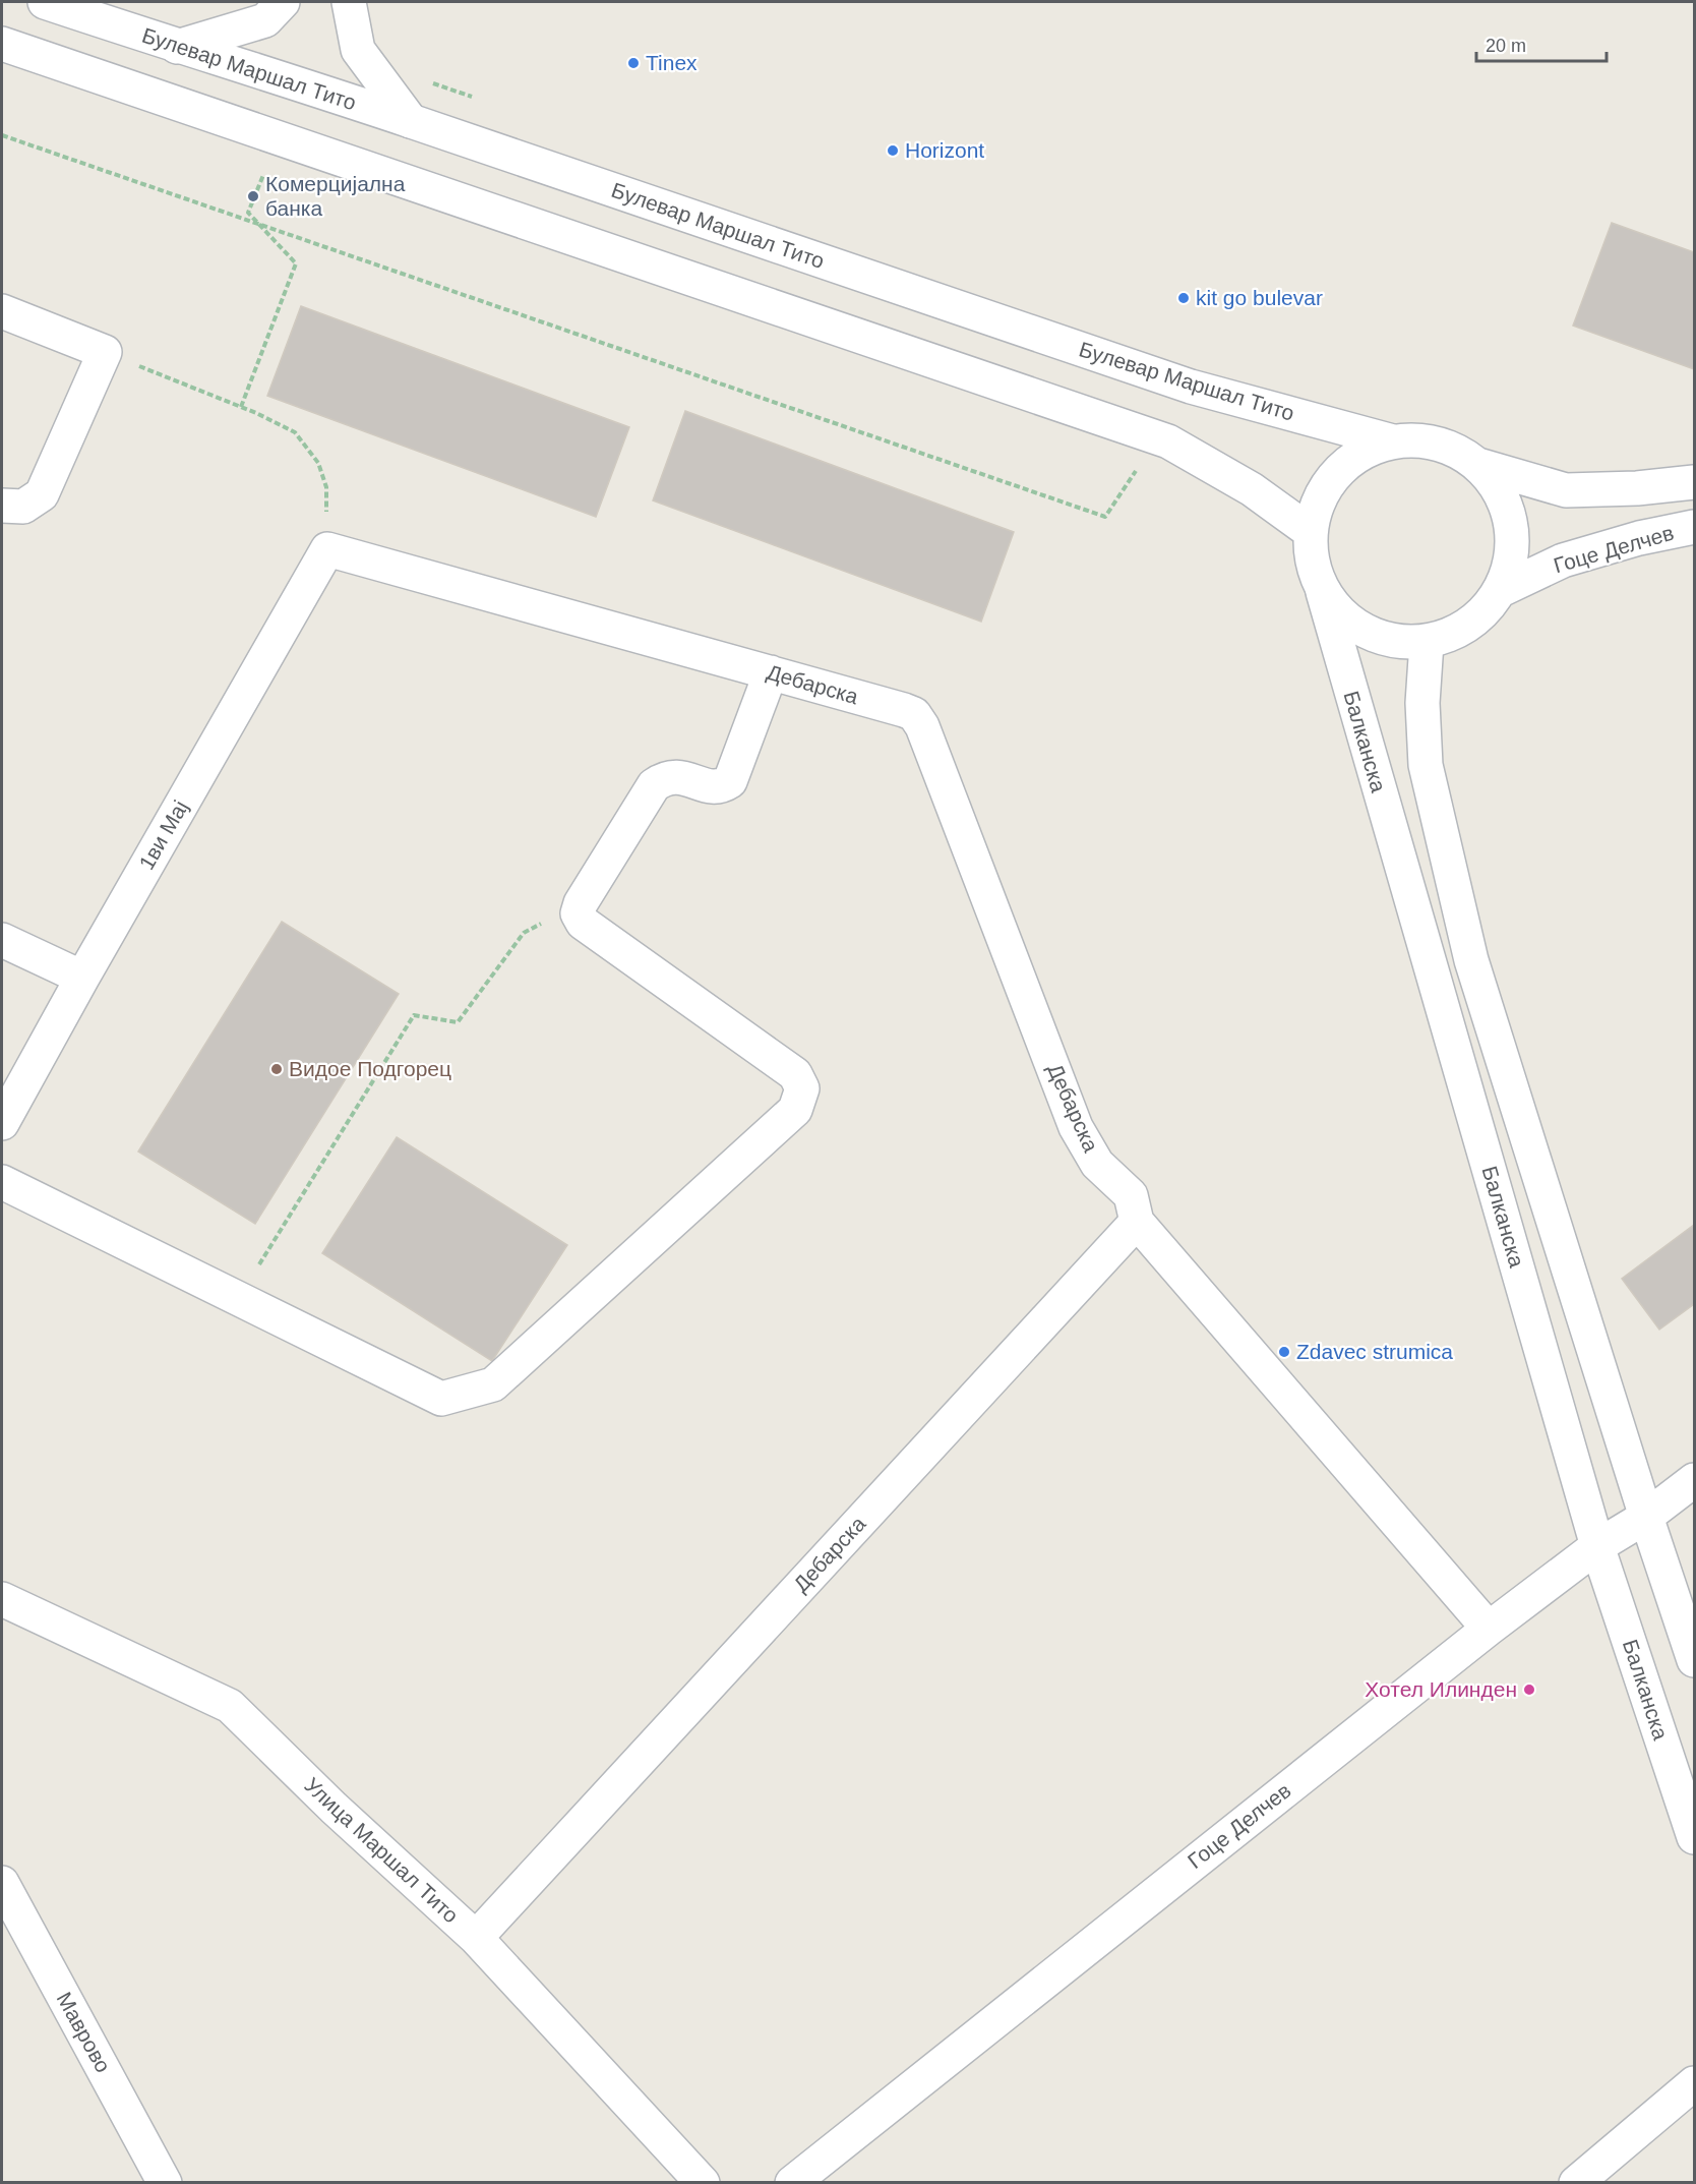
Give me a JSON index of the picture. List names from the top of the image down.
{
  "streets": {
    "street": [
      "Булевар Маршал Тито",
      "Гоце Делчев",
      "Дебарска",
      "Балканска",
      "1ви Мај",
      "Улица Маршал Тито",
      "Маврово"
    ]
  },
  "crossings": [
    ["Булевар Маршал Тито", "Гоце Делчев"],
    ["Булевар Маршал Тито", "Балканска"],
    ["Гоце Делчев", "Балканска"],
    ["Дебарска", "1ви Мај"],
    ["Дебарска", "Улица Маршал Тито"]
  ],
  "places": [
    "Tinex",
    "Horizont",
    "Комерцијална банка",
    "kit go bulevar",
    "Видое Подгорец",
    "Zdavec strumica",
    "Хотел Илинден"
  ],
  "scale_bar": "20 m"
}
